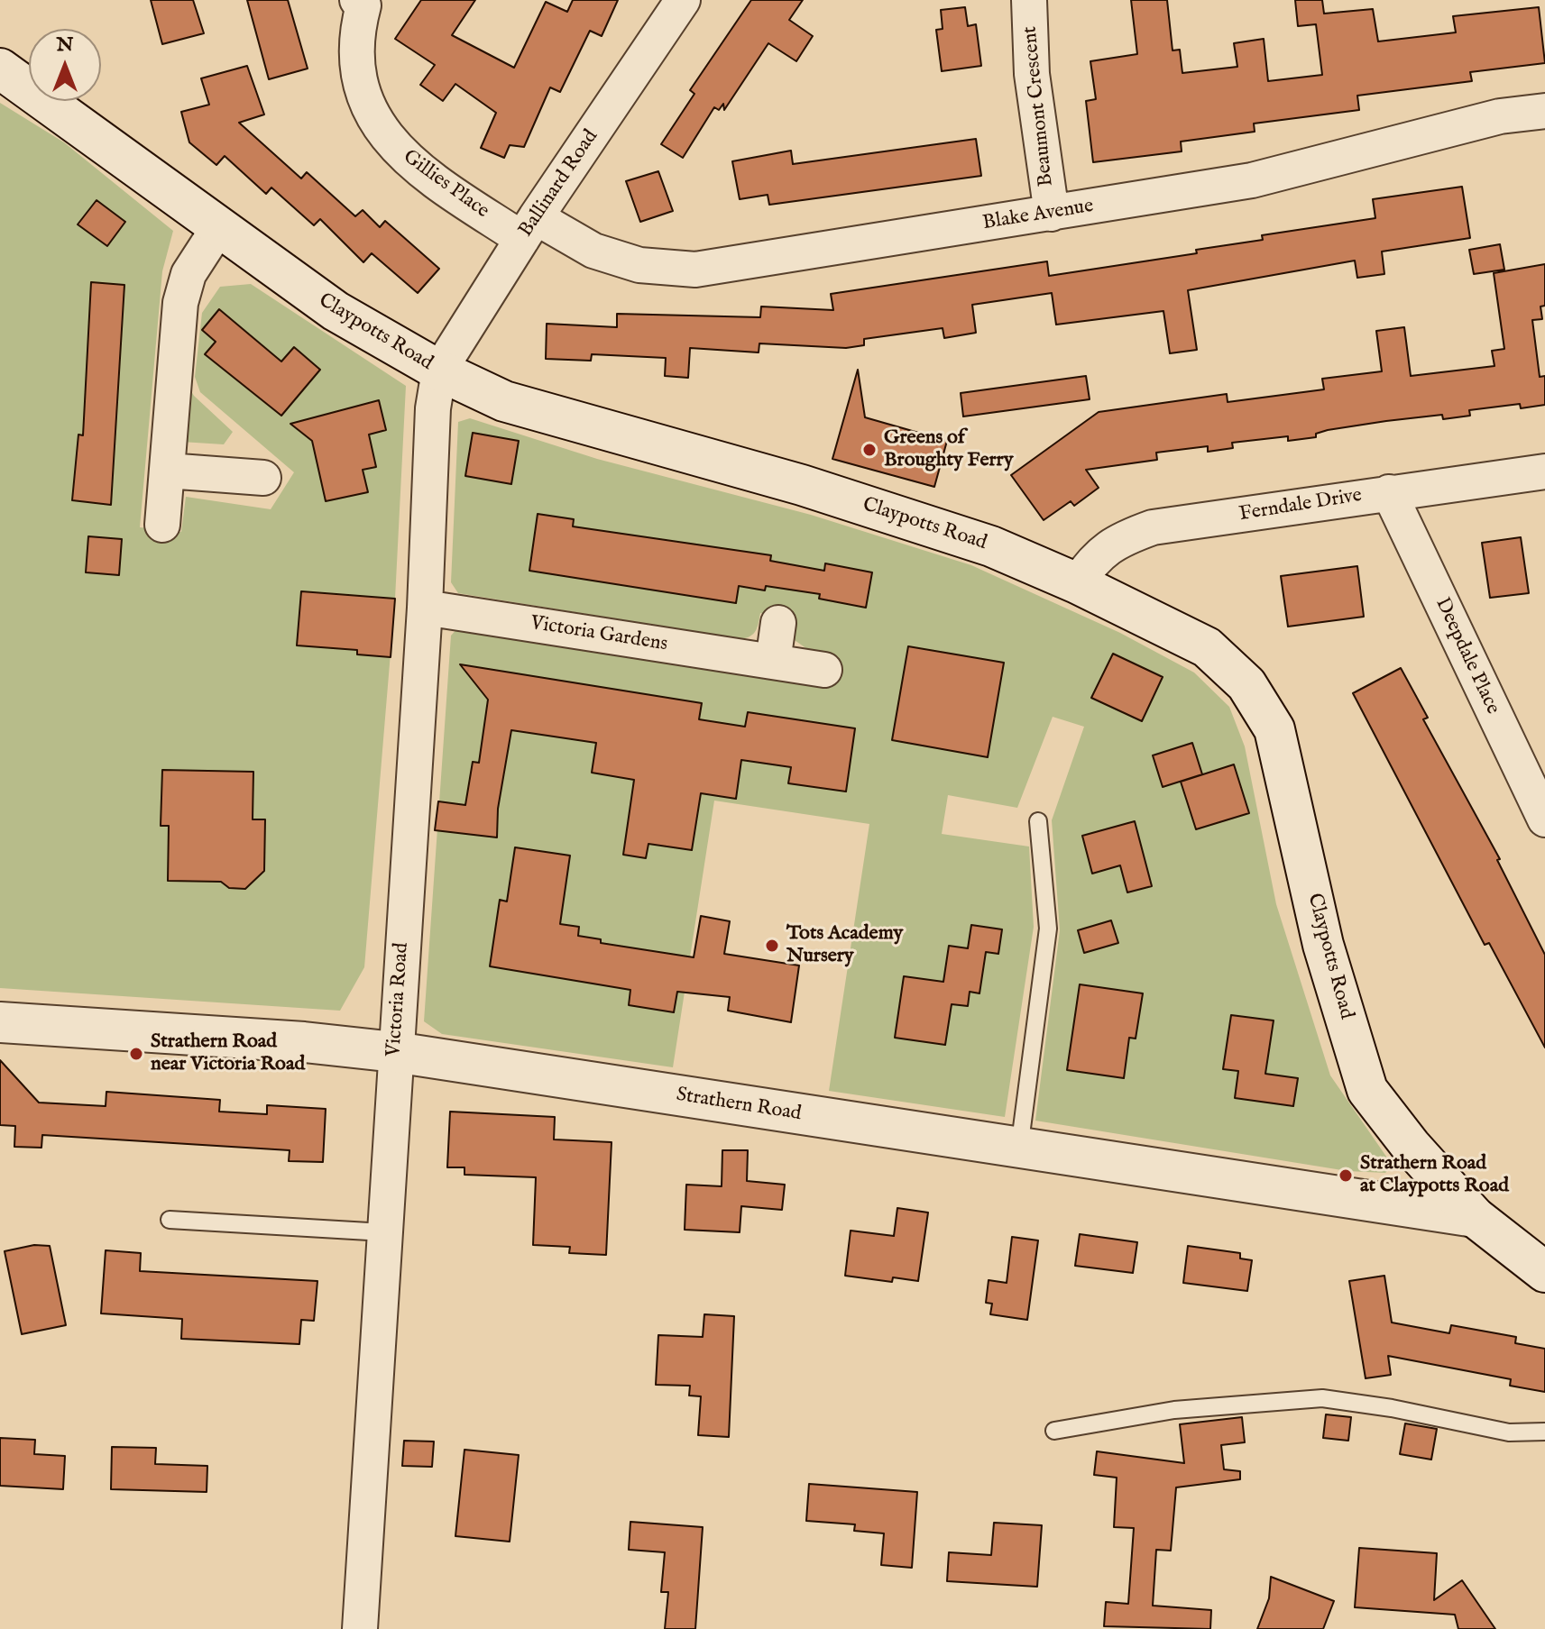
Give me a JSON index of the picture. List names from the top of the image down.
{
  "streets": {
    "main road": ["Claypotts Road", "Strathern Road"],
    "street": [
      "Beaumont Crescent",
      "Ballinard Road",
      "Gillies Place",
      "Blake Avenue",
      "Ferndale Drive",
      "Victoria Gardens",
      "Deepdale Place",
      "Victoria Road"
    ]
  },
  "crossings": [
    ["Beaumont Crescent", "Blake Avenue"],
    ["Ballinard Road", "Gillies Place"],
    ["Ballinard Road", "Blake Avenue"],
    ["Ballinard Road", "Claypotts Road"],
    ["Ballinard Road", "Victoria Road"],
    ["Gillies Place", "Blake Avenue"],
    ["Claypotts Road", "Ferndale Drive"],
    ["Claypotts Road", "Victoria Road"],
    ["Claypotts Road", "Strathern Road"],
    ["Ferndale Drive", "Deepdale Place"],
    ["Victoria Gardens", "Victoria Road"],
    ["Victoria Road", "Strathern Road"]
  ],
  "places": [
    "Greens of Broughty Ferry",
    "Tots Academy Nursery",
    "Strathern Road near Victoria Road",
    "Strathern Road at Claypotts Road"
  ],
  "north": "top"
}
